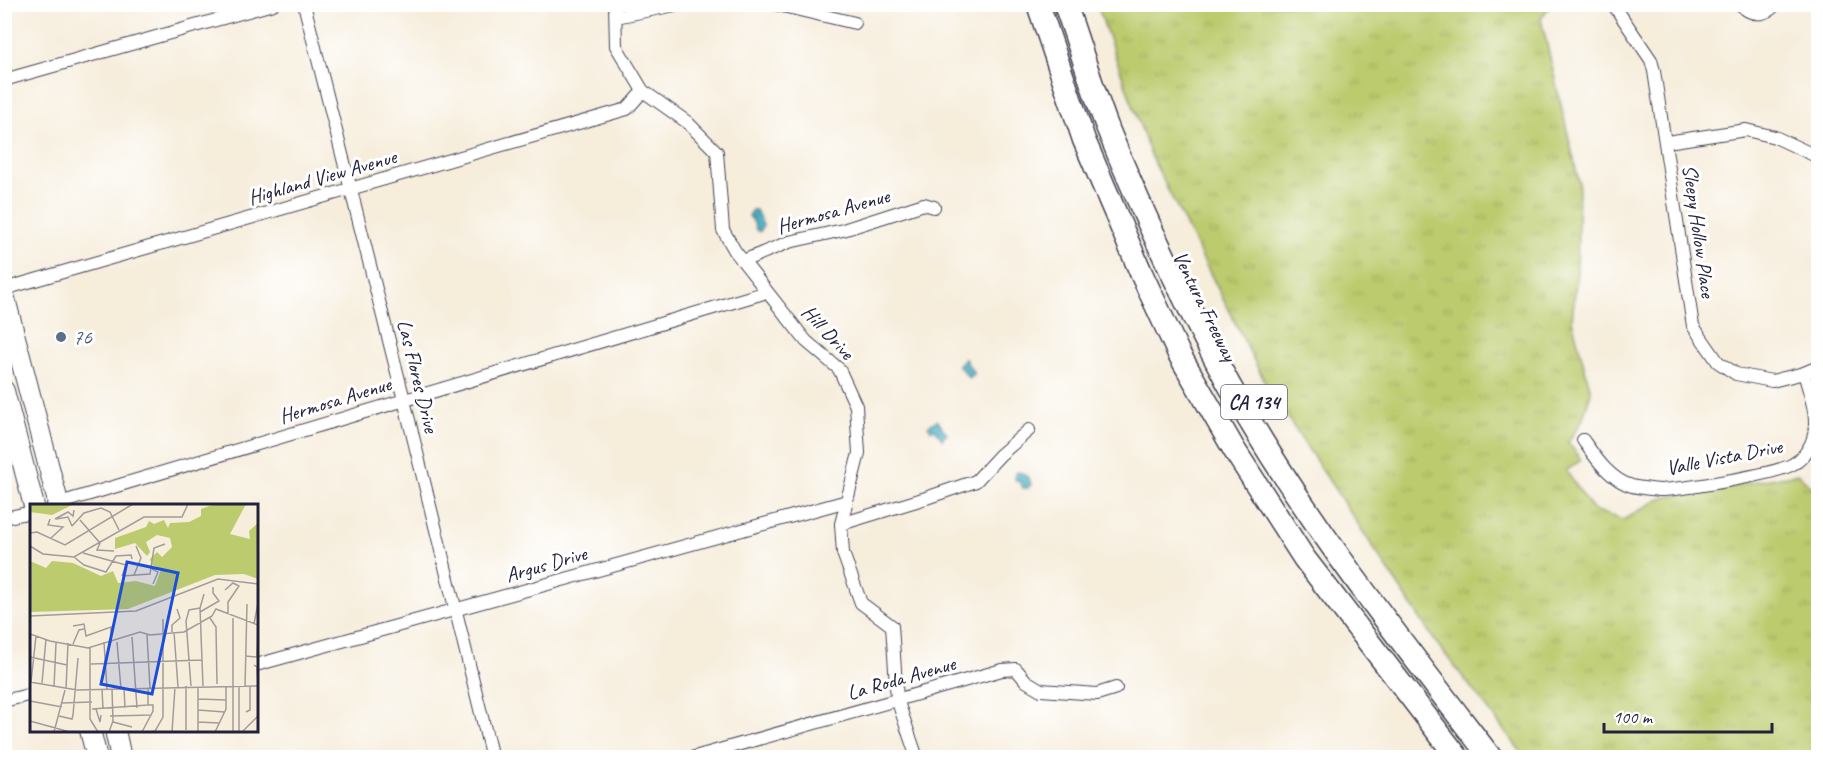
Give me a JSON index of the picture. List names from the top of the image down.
{
  "streets": {
    "highway": ["Ventura Freeway", "CA 134"],
    "street": [
      "Highland View Avenue",
      "Hermosa Avenue",
      "Sleepy Hollow Place",
      "Hill Drive",
      "Las Flores Drive",
      "Valle Vista Drive",
      "Argus Drive",
      "La Roda Avenue"
    ]
  },
  "crossings": [
    ["Highland View Avenue", "Hill Drive"],
    ["Highland View Avenue", "Las Flores Drive"],
    ["Hermosa Avenue", "Hill Drive"],
    ["Hermosa Avenue", "Las Flores Drive"],
    ["Sleepy Hollow Place", "Valle Vista Drive"],
    ["Hill Drive", "Argus Drive"],
    ["Hill Drive", "La Roda Avenue"],
    ["Las Flores Drive", "Argus Drive"]
  ],
  "places": ["76"],
  "scale_bar": "100 m"
}
